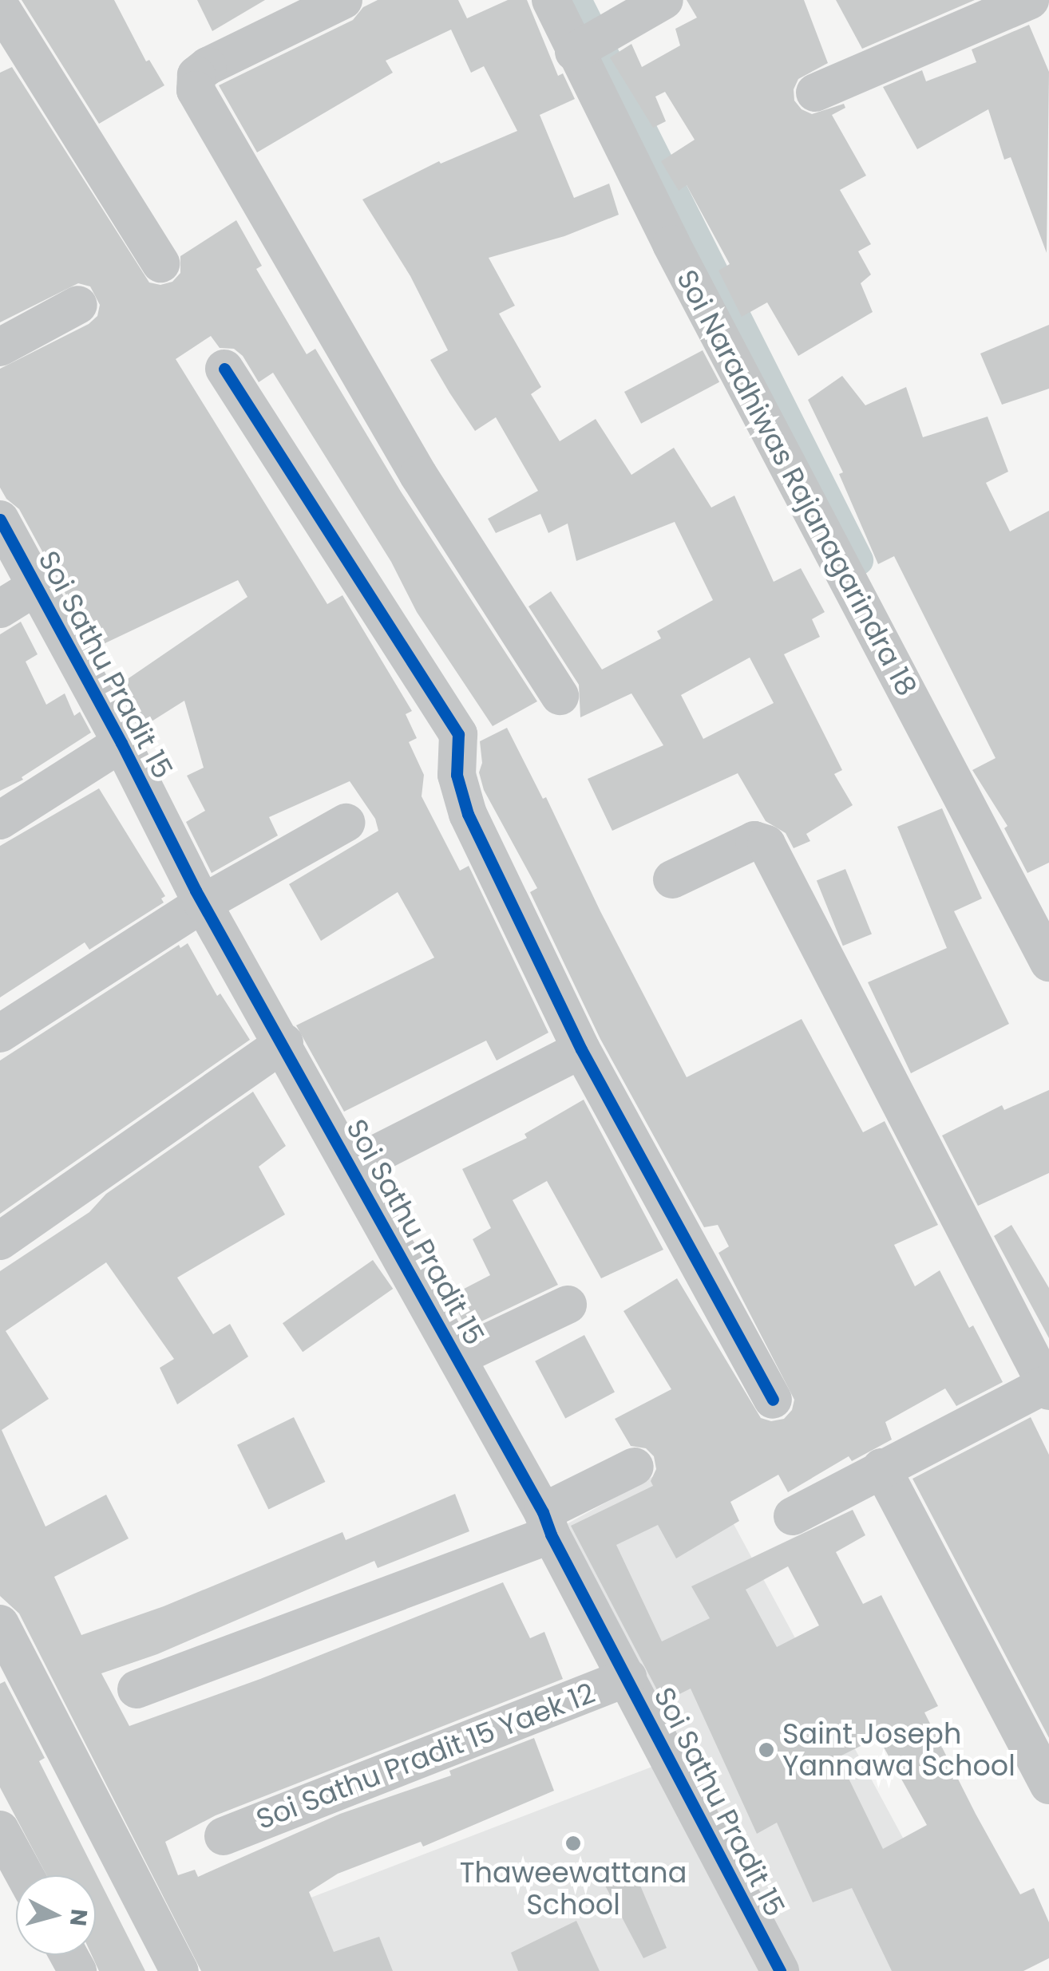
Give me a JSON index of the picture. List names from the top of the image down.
{
  "streets": {
    "street": ["Soi Naradhiwas Rajanagarindra 18", "Soi Sathu Pradit 15", "Soi Sathu Pradit 15 Yaek 12"]
  },
  "crossings": [
    ["Soi Sathu Pradit 15", "Soi Sathu Pradit 15 Yaek 12"]
  ],
  "places": ["Saint Joseph Yannawa School", "Thaweewattana School"],
  "north": "right"
}
